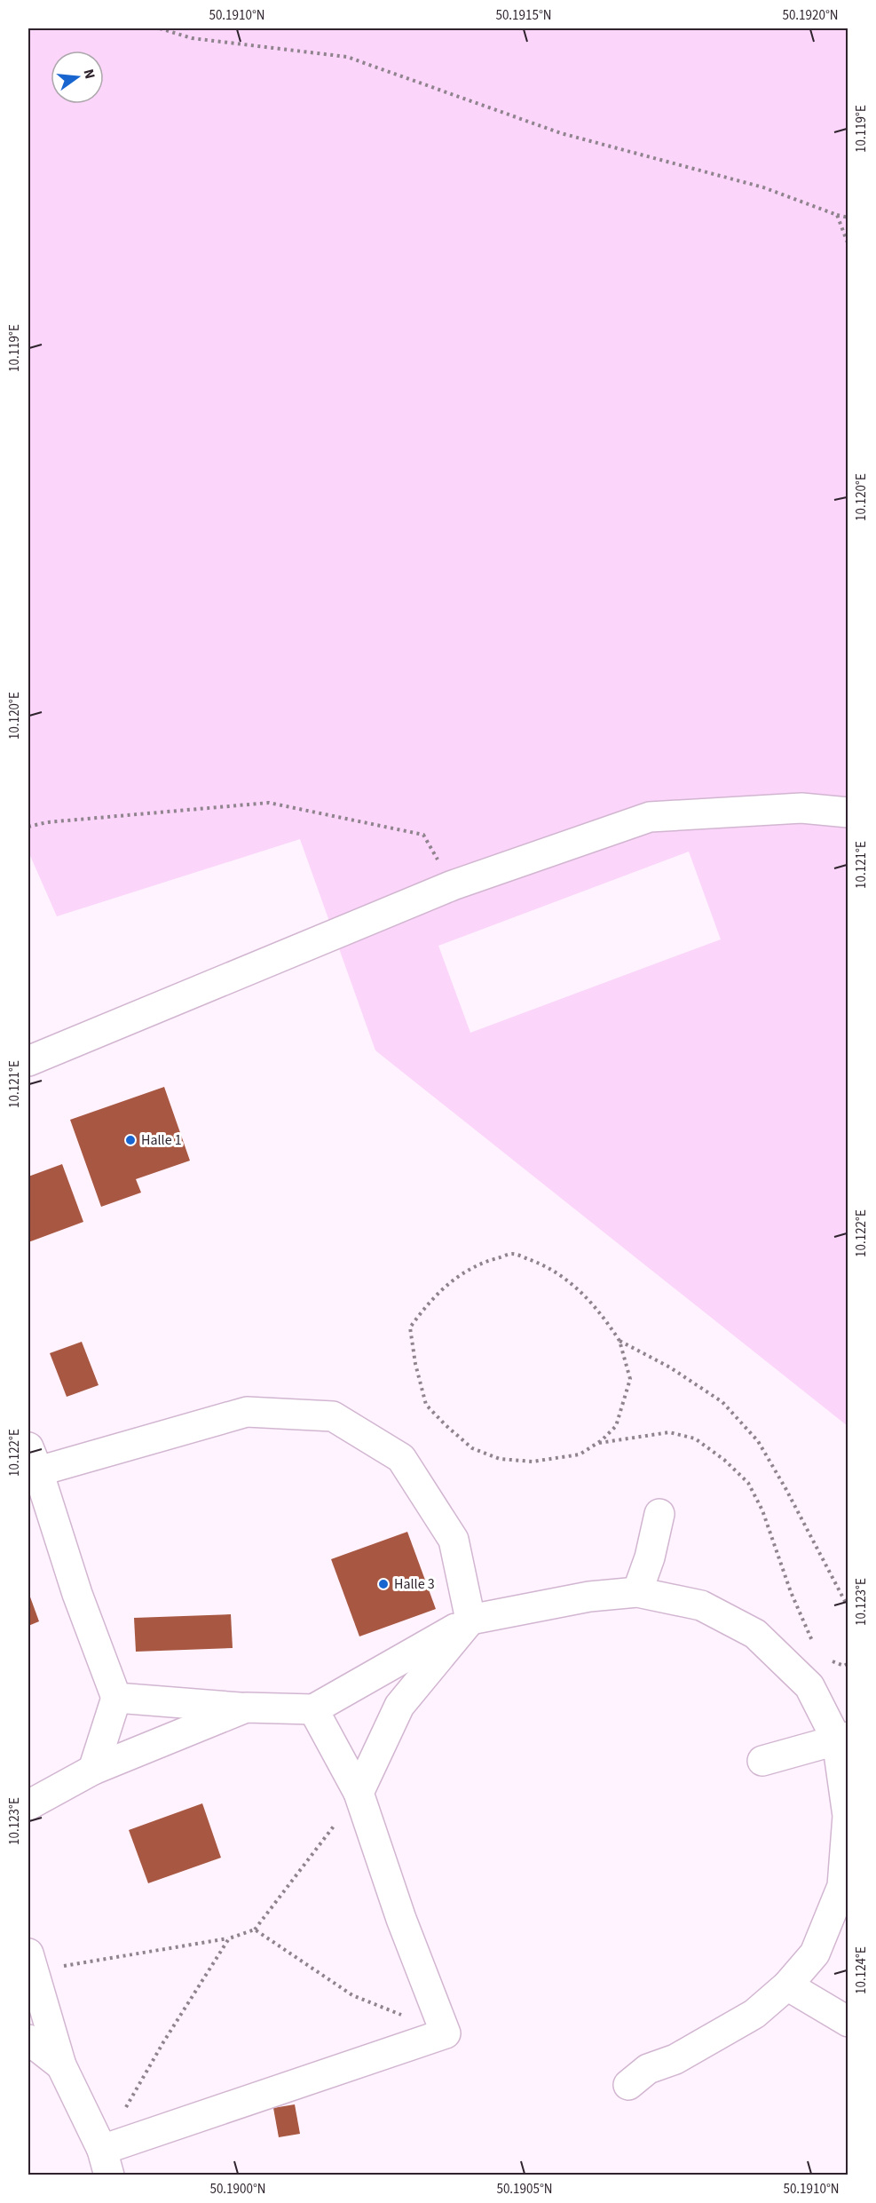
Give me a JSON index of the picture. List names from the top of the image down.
{
  "places": ["Halle 1", "Halle 3"],
  "north": "right",
  "coordinates": [
    "50.1910°N",
    "50.1915°N",
    "50.1920°N",
    "10.119°E",
    "10.120°E",
    "10.121°E",
    "10.122°E",
    "10.123°E",
    "10.124°E",
    "50.1900°N",
    "50.1905°N"
  ]
}
